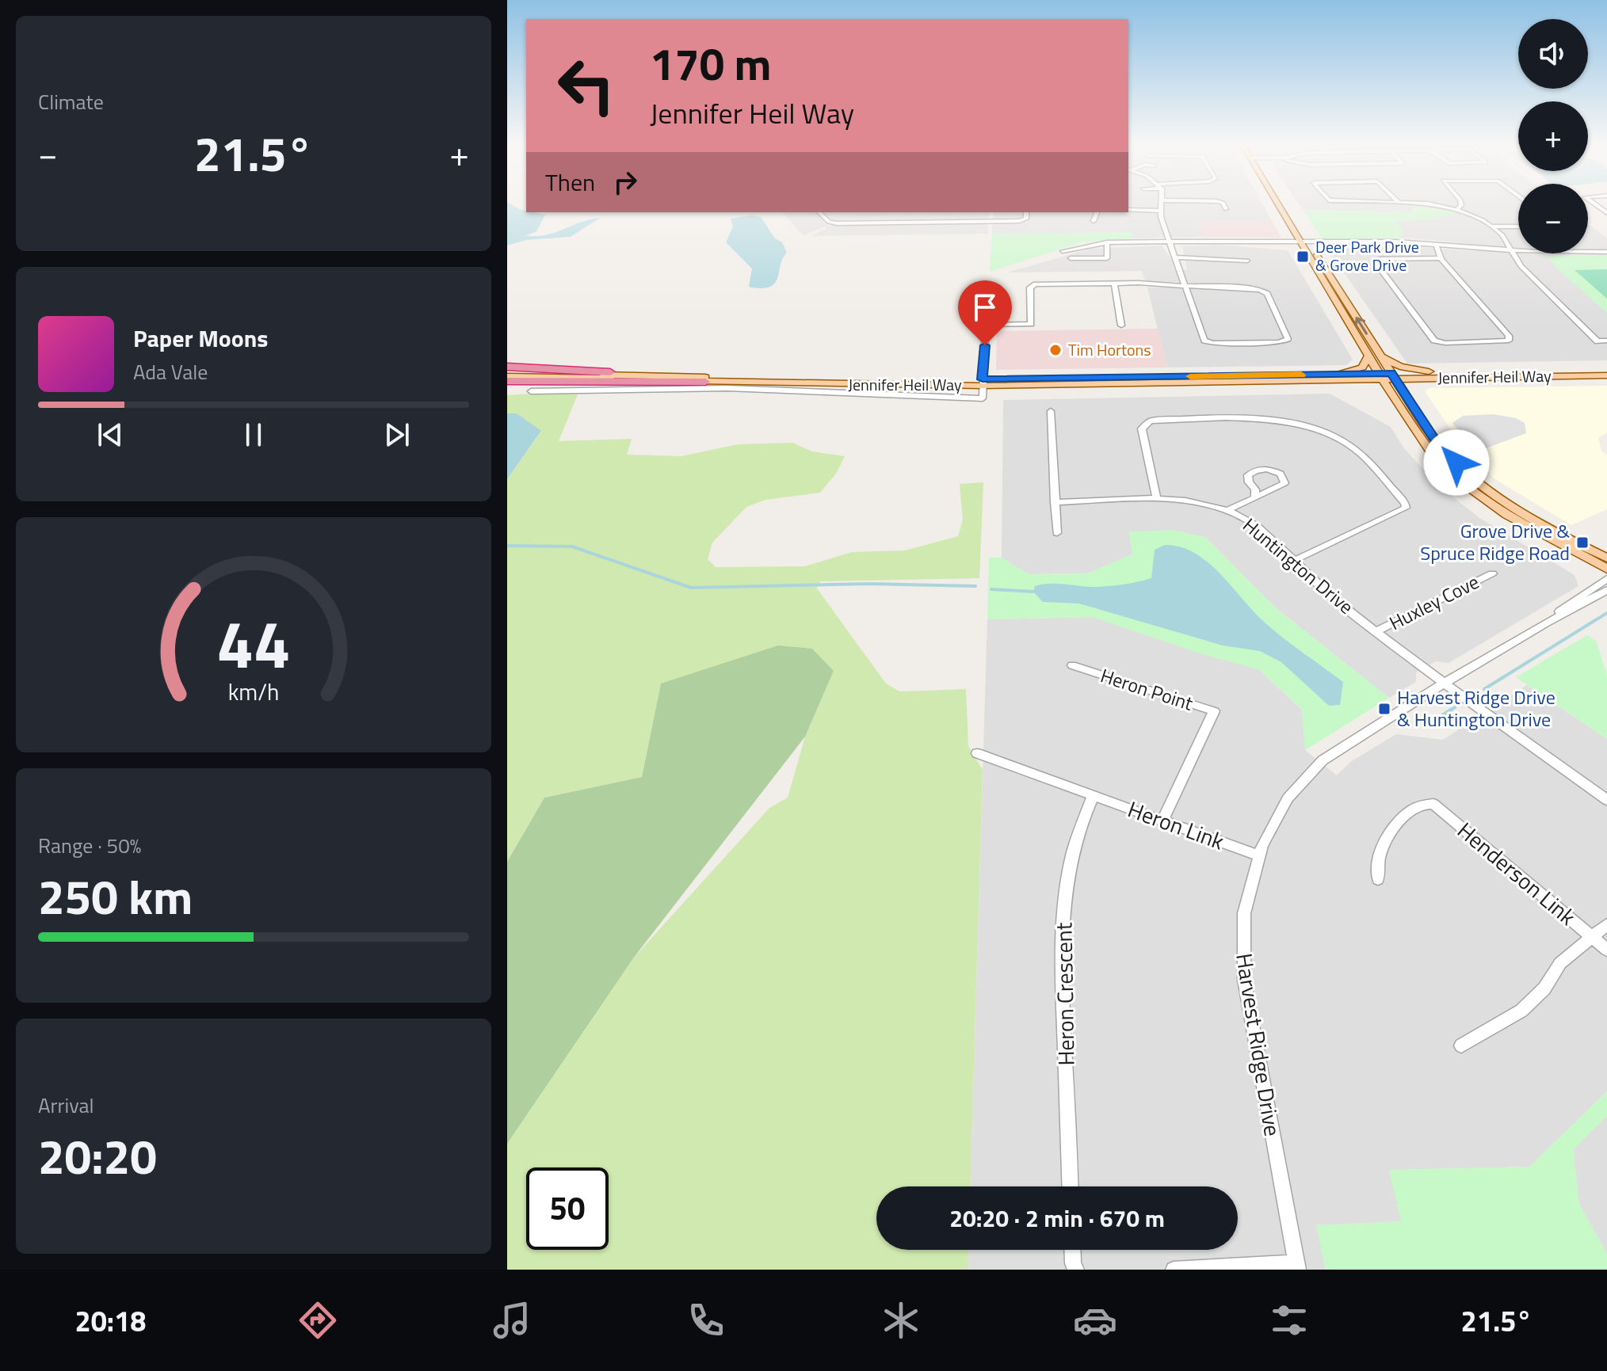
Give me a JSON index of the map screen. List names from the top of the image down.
{
  "streets": {
    "main road": ["Jennifer Heil Way"],
    "street": [
      "Huntington Drive",
      "Huxley Cove",
      "Heron Point",
      "Heron Link",
      "Henderson Link",
      "Heron Crescent",
      "Harvest Ridge Drive"
    ]
  },
  "crossings": [
    ["Huntington Drive", "Huxley Cove"],
    ["Huntington Drive", "Harvest Ridge Drive"],
    ["Heron Point", "Heron Link"],
    ["Heron Link", "Heron Crescent"],
    ["Heron Link", "Harvest Ridge Drive"]
  ],
  "places": {
    "transit": ["Deer Park Drive & Grove Drive", "Grove Drive & Spruce Ridge Road", "Harvest Ridge Drive & Huntington Drive"],
    "other": ["Tim Hortons"]
  },
  "page": {
    "tile": [
      "Climate",
      ["Range · 50%", "250 km"],
      ["Arrival", "20:20"]
    ],
    "map_buttons": ["+", "−"],
    "turn": ["170 m", "Jennifer Heil Way"],
    "heat": ["−", "21.5°", "+"],
    "then": "Then",
    "song": ["Paper Moons", "Ada Vale"],
    "limit": "50",
    "trip": "20:20 · 2 min · 670 m",
    "tabs": ["20:18", "21.5°"],
    "gauge": ["44", "km/h"]
  }
}
